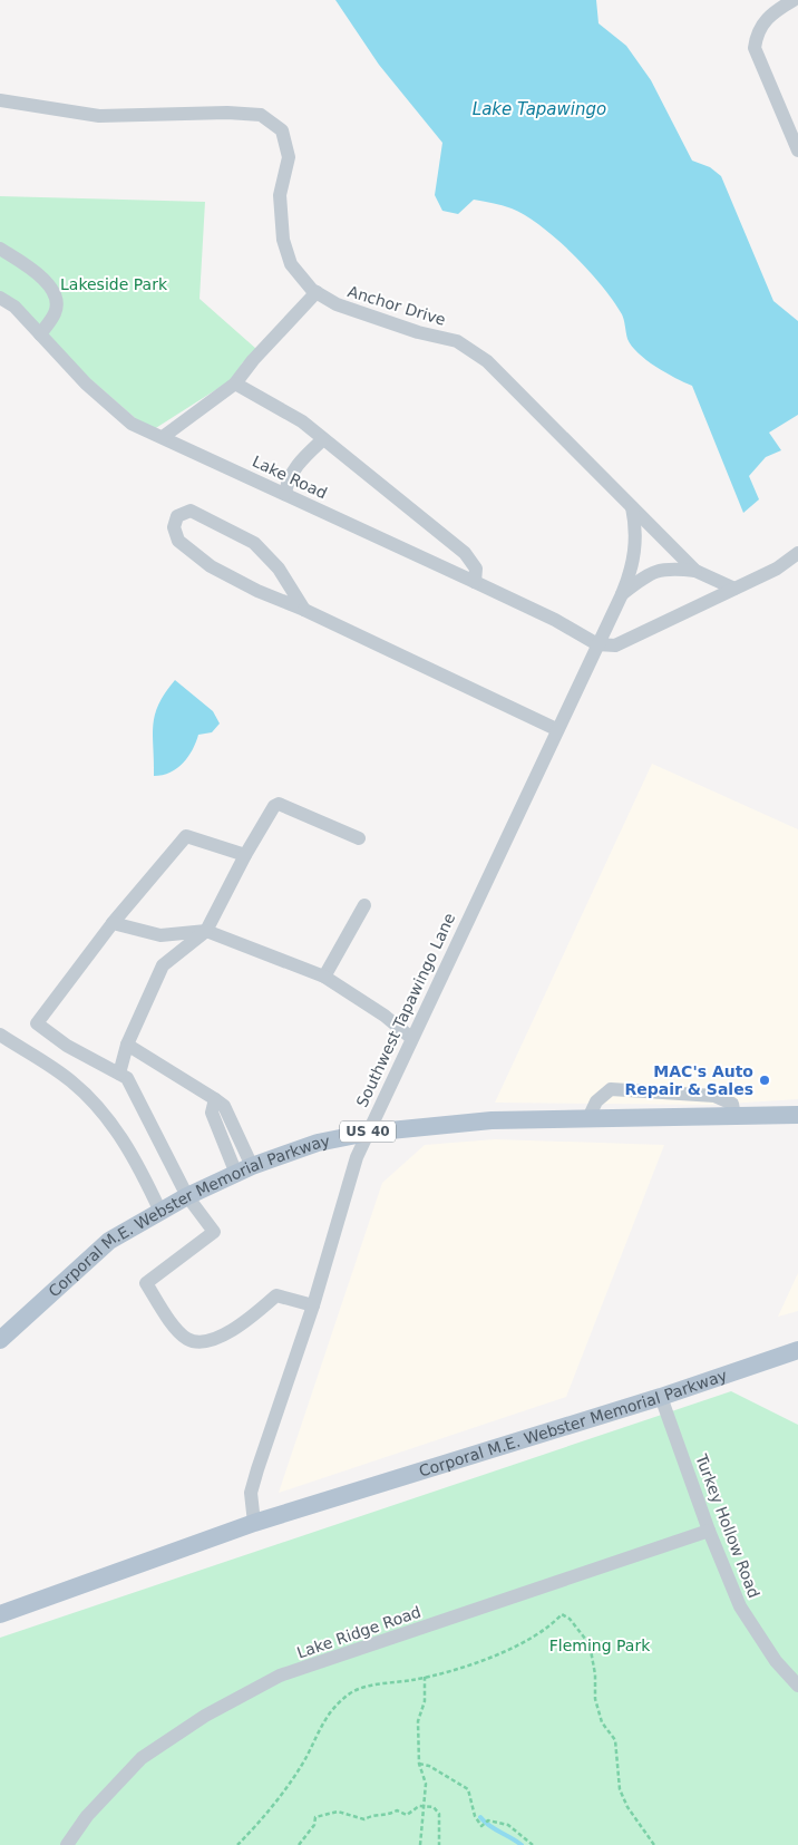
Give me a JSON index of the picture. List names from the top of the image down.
{
  "streets": {
    "main road": ["US 40", "Corporal M.E. Webster Memorial Parkway"],
    "street": [
      "Anchor Drive",
      "Lake Road",
      "Southwest Tapawingo Lane",
      "Turkey Hollow Road",
      "Lake Ridge Road"
    ]
  },
  "crossings": [
    ["Anchor Drive", "Southwest Tapawingo Lane"],
    ["Lake Road", "Southwest Tapawingo Lane"],
    ["Southwest Tapawingo Lane", "Corporal M.E. Webster Memorial Parkway"],
    ["Corporal M.E. Webster Memorial Parkway", "Turkey Hollow Road"],
    ["Turkey Hollow Road", "Lake Ridge Road"]
  ],
  "water": ["Lake Tapawingo"],
  "parks": ["Lakeside Park", "Fleming Park"],
  "places": ["MAC's Auto Repair & Sales"]
}
